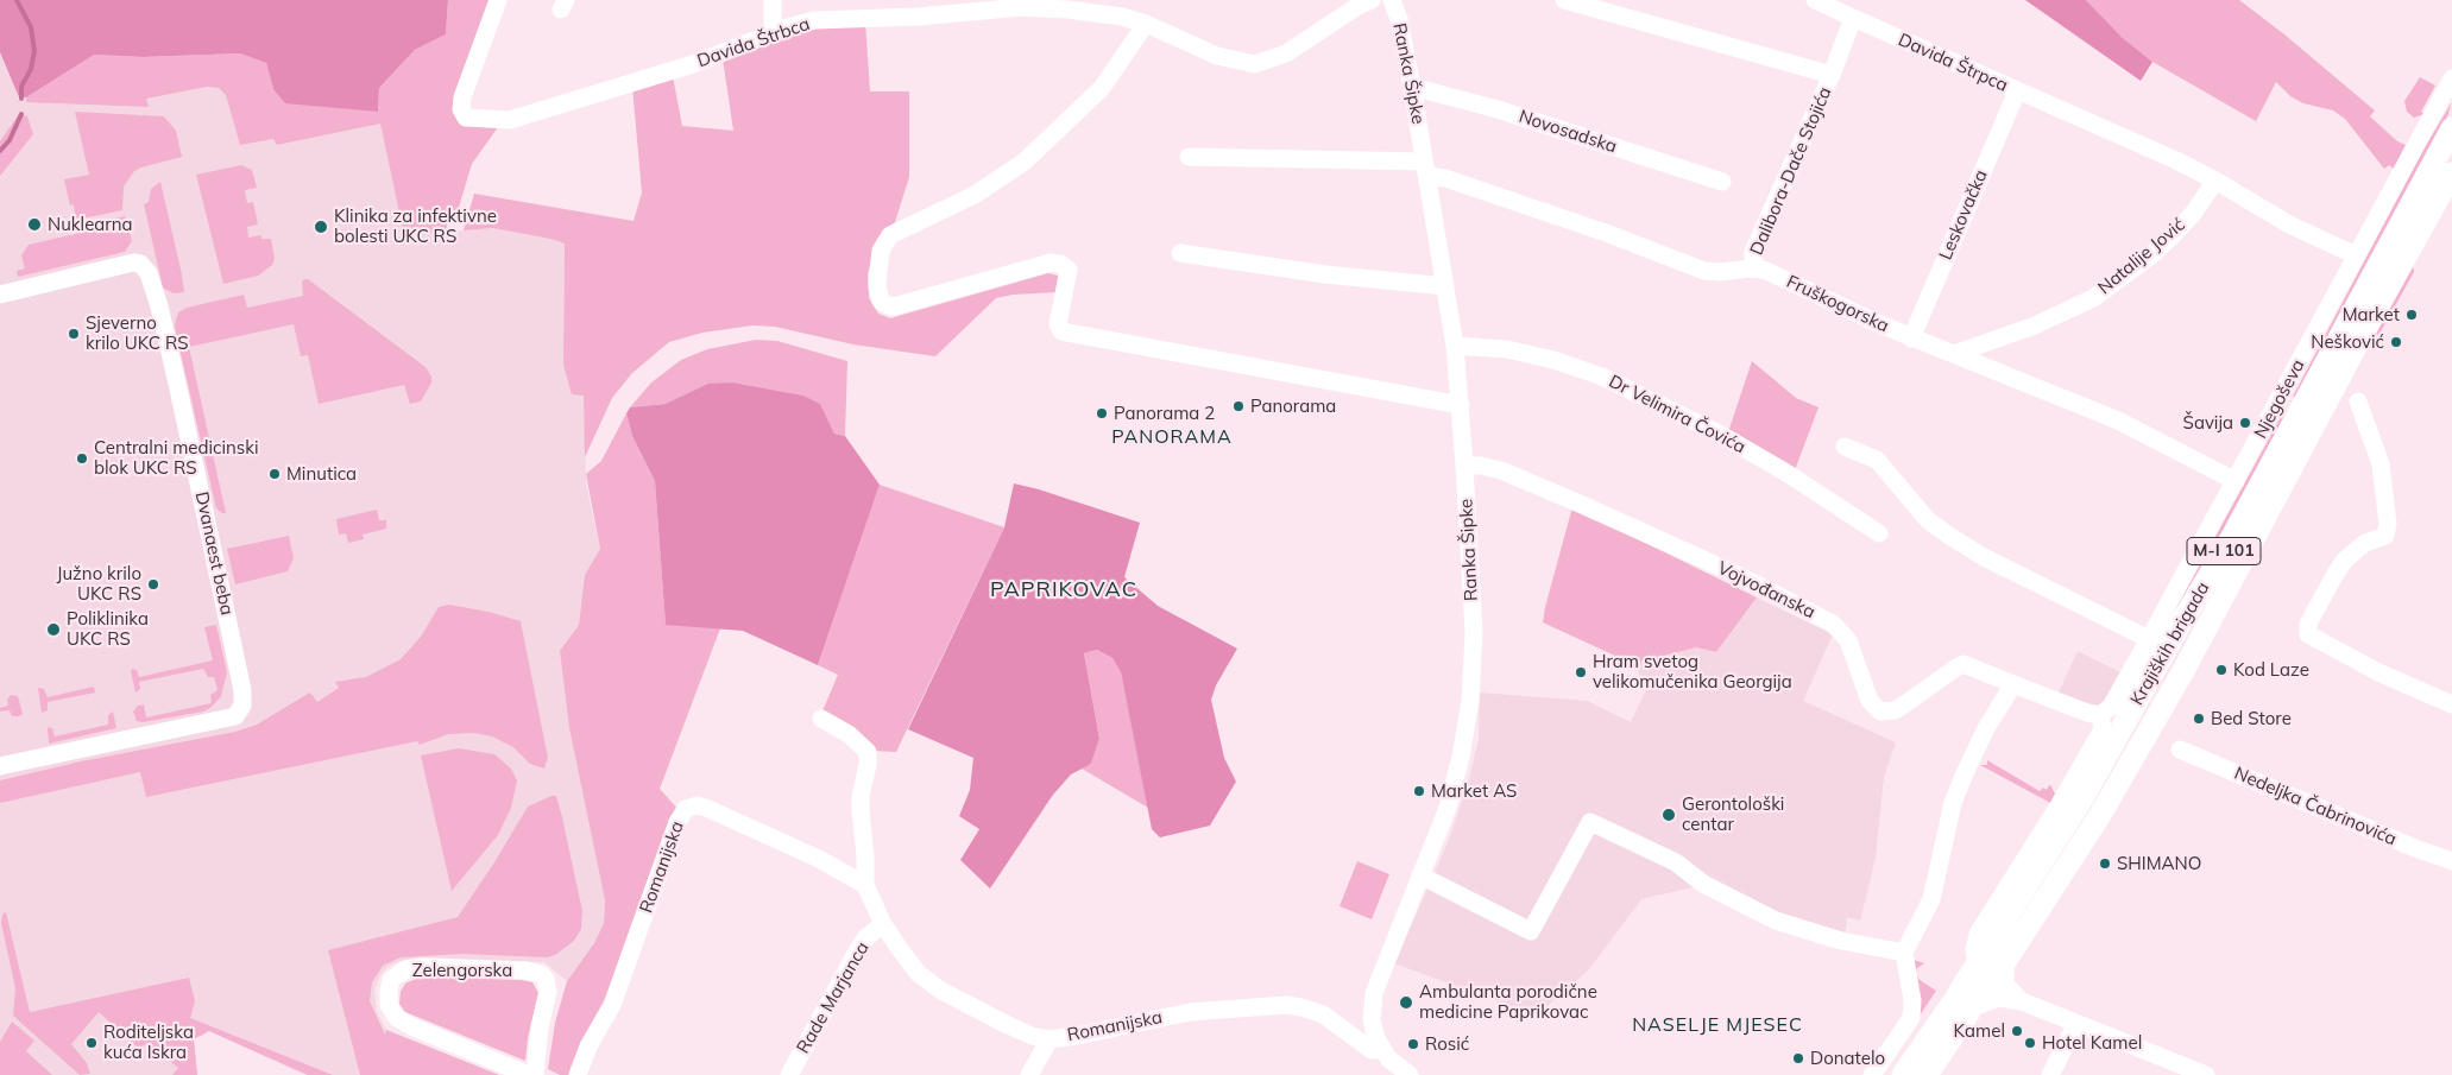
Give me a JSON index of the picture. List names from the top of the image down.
{
  "streets": {
    "main road": ["M-I 101", "Krajiških brigada"],
    "street": [
      "Davida Štrbca",
      "Davida Štrpca",
      "Ranka Šipke",
      "Novosadska",
      "Dalibora-Dače Stojića",
      "Leskovačka",
      "Natalije Jović",
      "Fruškogorska",
      "Njegoševa",
      "Dr Velimira Čovića",
      "Dvanaest beba",
      "Vojvođanska",
      "Nedeljka Čabrinovića",
      "Romanijska",
      "Zelengorska",
      "Rade Marjanca"
    ]
  },
  "crossings": [
    ["Davida Štrpca", "Leskovačka"],
    ["Davida Štrpca", "Natalije Jović"],
    ["Davida Štrpca", "Njegoševa"],
    ["Ranka Šipke", "Novosadska"],
    ["Ranka Šipke", "Fruškogorska"],
    ["Ranka Šipke", "Dr Velimira Čovića"],
    ["Ranka Šipke", "Vojvođanska"],
    ["Ranka Šipke", "Romanijska"],
    ["Dalibora-Dače Stojića", "Fruškogorska"],
    ["Leskovačka", "Fruškogorska"],
    ["Natalije Jović", "Fruškogorska"],
    ["Fruškogorska", "Njegoševa"],
    ["Njegoševa", "Vojvođanska"],
    ["Njegoševa", "Krajiških brigada"],
    ["Romanijska", "Rade Marjanca"]
  ],
  "districts": ["PANORAMA", "PAPRIKOVAC", "NASELJE MJESEC"],
  "places": [
    "Nuklearna",
    "Klinika za infektivne bolesti UKC RS",
    "Market",
    "Sjeverno krilo UKC RS",
    "Nešković",
    "Panorama",
    "Panorama 2",
    "Šavija",
    "Centralni medicinski blok UKC RS",
    "Minutica",
    "Južno krilo UKC RS",
    "Poliklinika UKC RS",
    "Kod Laze",
    "Hram svetog velikomučenika Georgija",
    "Bed Store",
    "Market AS",
    "Gerontološki centar",
    "SHIMANO",
    "Ambulanta porodične medicine Paprikovac",
    "Kamel",
    "Roditeljska kuća Iskra",
    "Hotel Kamel",
    "Rosić",
    "Donatelo"
  ]
}
